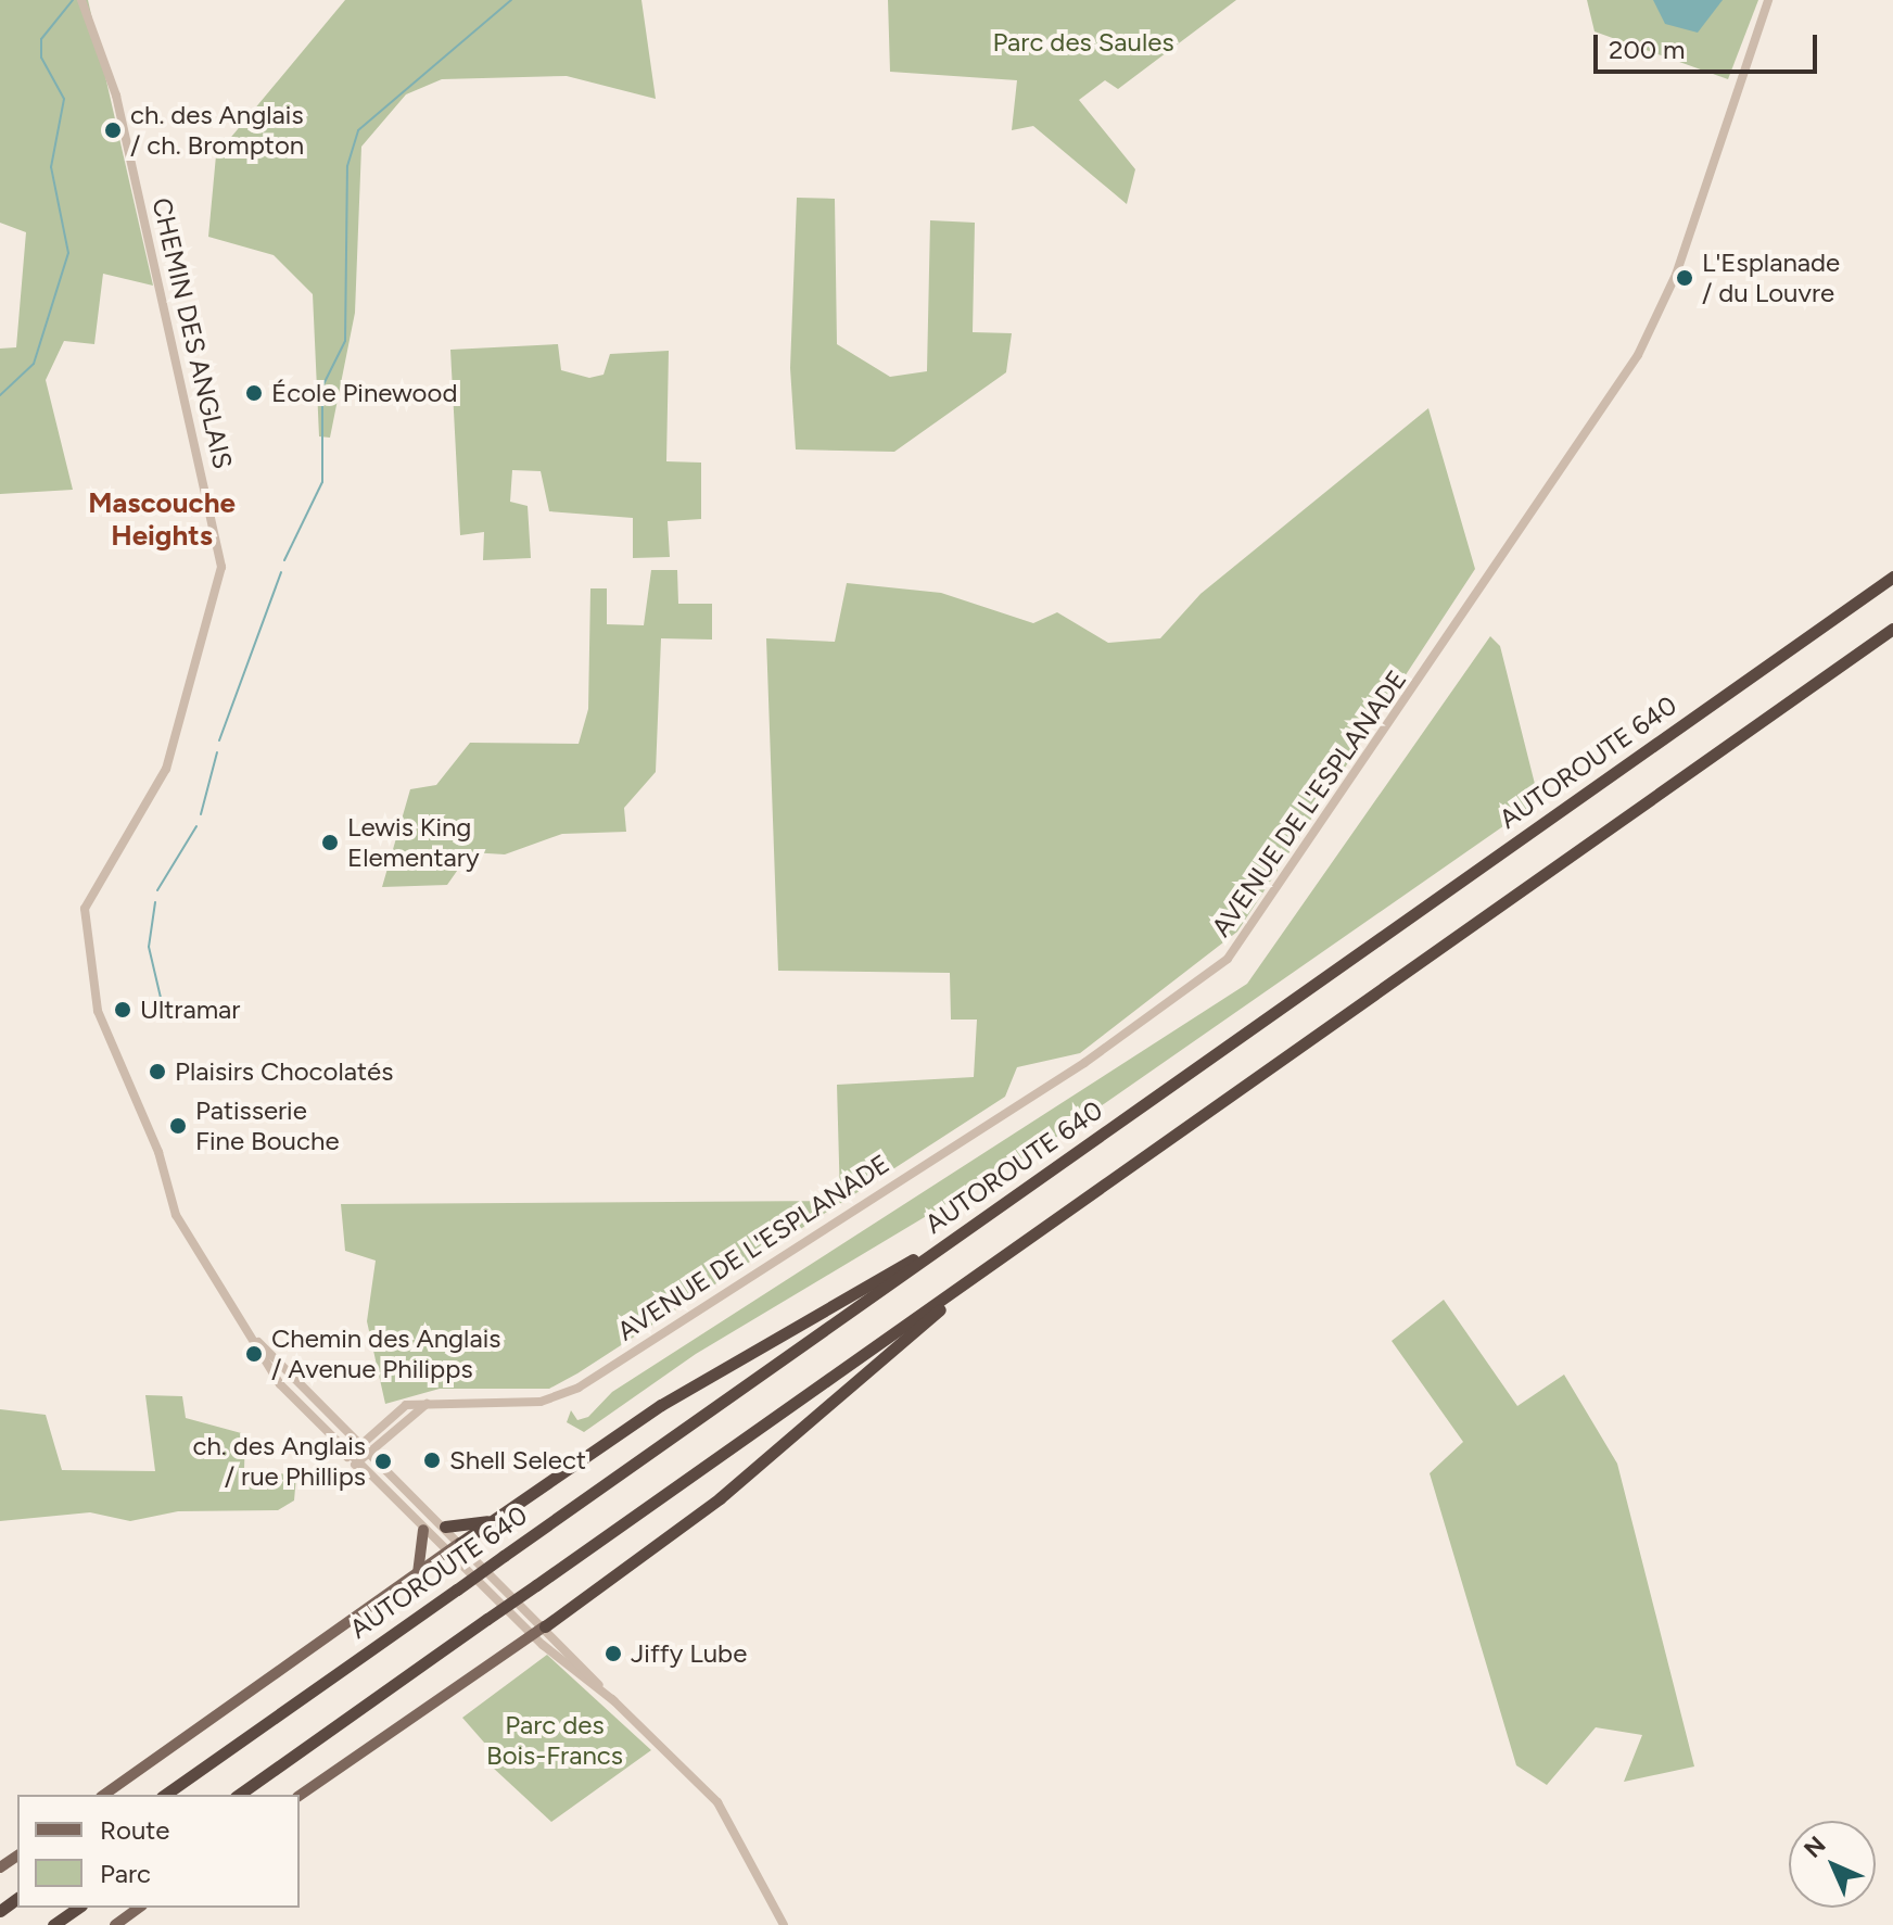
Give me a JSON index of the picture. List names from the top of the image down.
{
  "streets": {
    "highway": ["AUTOROUTE 640"],
    "street": ["CHEMIN DES ANGLAIS", "AVENUE DE L'ESPLANADE"]
  },
  "crossings": [
    ["CHEMIN DES ANGLAIS", "AVENUE DE L'ESPLANADE"]
  ],
  "districts": ["Mascouche Heights"],
  "parks": ["Parc des Saules", "Parc des Bois-Francs"],
  "places": [
    "ch. des Anglais / ch. Brompton",
    "L'Esplanade / du Louvre",
    "École Pinewood",
    "Lewis King Elementary",
    "Ultramar",
    "Plaisirs Chocolatés",
    "Patisserie Fine Bouche",
    "Chemin des Anglais / Avenue Philipps",
    "Shell Select",
    "ch. des Anglais / rue Phillips",
    "Jiffy Lube"
  ],
  "legend": ["Route", "Parc"],
  "scale_bar": "200 m",
  "north": "top left"
}
